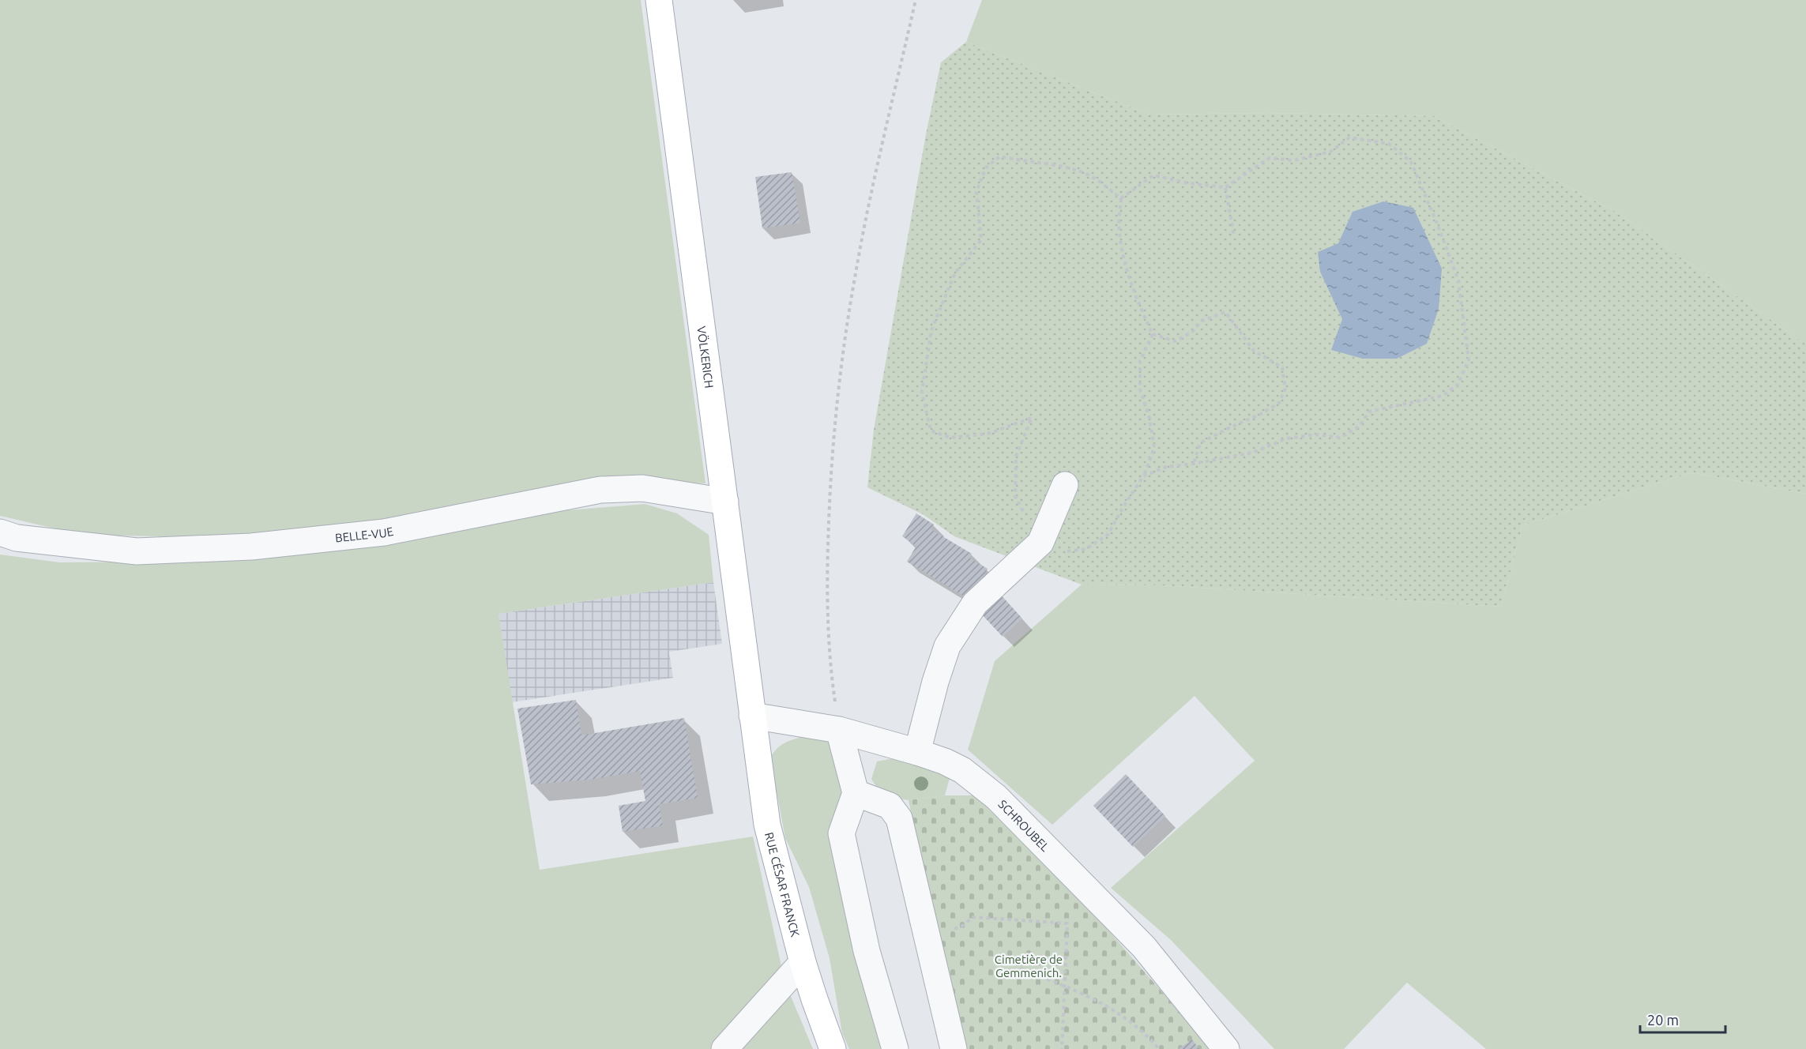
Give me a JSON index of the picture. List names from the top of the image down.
{
  "streets": {
    "main road": ["VÖLKERICH", "RUE CÉSAR FRANCK"],
    "street": ["BELLE-VUE", "SCHROUBEL"]
  },
  "crossings": [
    ["VÖLKERICH", "BELLE-VUE"],
    ["VÖLKERICH", "SCHROUBEL"],
    ["VÖLKERICH", "RUE CÉSAR FRANCK"],
    ["SCHROUBEL", "RUE CÉSAR FRANCK"]
  ],
  "parks": ["Cimetière de Gemmenich."],
  "scale_bar": "20 m"
}
